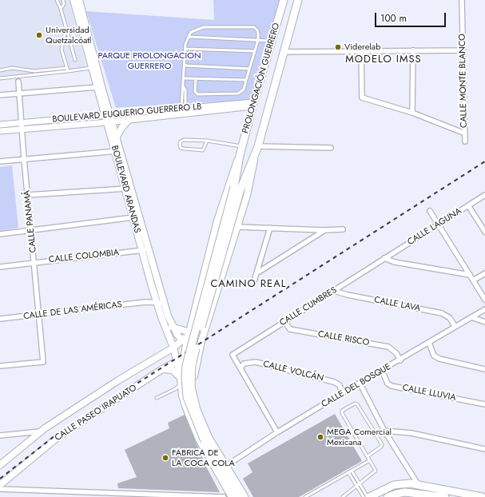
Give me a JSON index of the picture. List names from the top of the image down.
{
  "streets": {
    "main road": ["PROLONGACIÓN GUERRERO", "BOULEVARD ARANDAS", "CALLE PASEO IRAPUATO"],
    "street": [
      "CALLE MONTE BLANCO",
      "BOULEVARD EUQUERIO GUERRERO LB",
      "CALLE PANAMÁ",
      "CALLE LAGUNA",
      "CALLE COLOMBIA",
      "CALLE LAVA",
      "CALLE CUMBRES",
      "CALLE DE LAS AMÉRICAS",
      "CALLE RISCO",
      "CALLE VOLCÁN",
      "CALLE DEL BOSQUE",
      "CALLE LLUVIA"
    ]
  },
  "crossings": [
    ["PROLONGACIÓN GUERRERO", "BOULEVARD EUQUERIO GUERRERO LB"],
    ["BOULEVARD EUQUERIO GUERRERO LB", "BOULEVARD ARANDAS"],
    ["BOULEVARD EUQUERIO GUERRERO LB", "CALLE PANAMÁ"],
    ["BOULEVARD ARANDAS", "CALLE COLOMBIA"],
    ["BOULEVARD ARANDAS", "CALLE DE LAS AMÉRICAS"],
    ["BOULEVARD ARANDAS", "CALLE PASEO IRAPUATO"],
    ["CALLE PANAMÁ", "CALLE COLOMBIA"],
    ["CALLE PANAMÁ", "CALLE DE LAS AMÉRICAS"],
    ["CALLE LAGUNA", "CALLE CUMBRES"],
    ["CALLE LAVA", "CALLE CUMBRES"],
    ["CALLE LAVA", "CALLE DEL BOSQUE"],
    ["CALLE CUMBRES", "CALLE RISCO"],
    ["CALLE CUMBRES", "CALLE VOLCÁN"],
    ["CALLE RISCO", "CALLE DEL BOSQUE"],
    ["CALLE VOLCÁN", "CALLE DEL BOSQUE"],
    ["CALLE DEL BOSQUE", "CALLE LLUVIA"]
  ],
  "districts": ["MODELO IMSS", "CAMINO REAL"],
  "parks": ["PARQUE PROLONGACION GUERRERO"],
  "places": [
    "Universidad Quetzalcóatl",
    "Viderelab",
    "MEGA Comercial Mexicana",
    "FABRICA DE LA COCA COLA"
  ],
  "scale_bar": "100 m"
}
